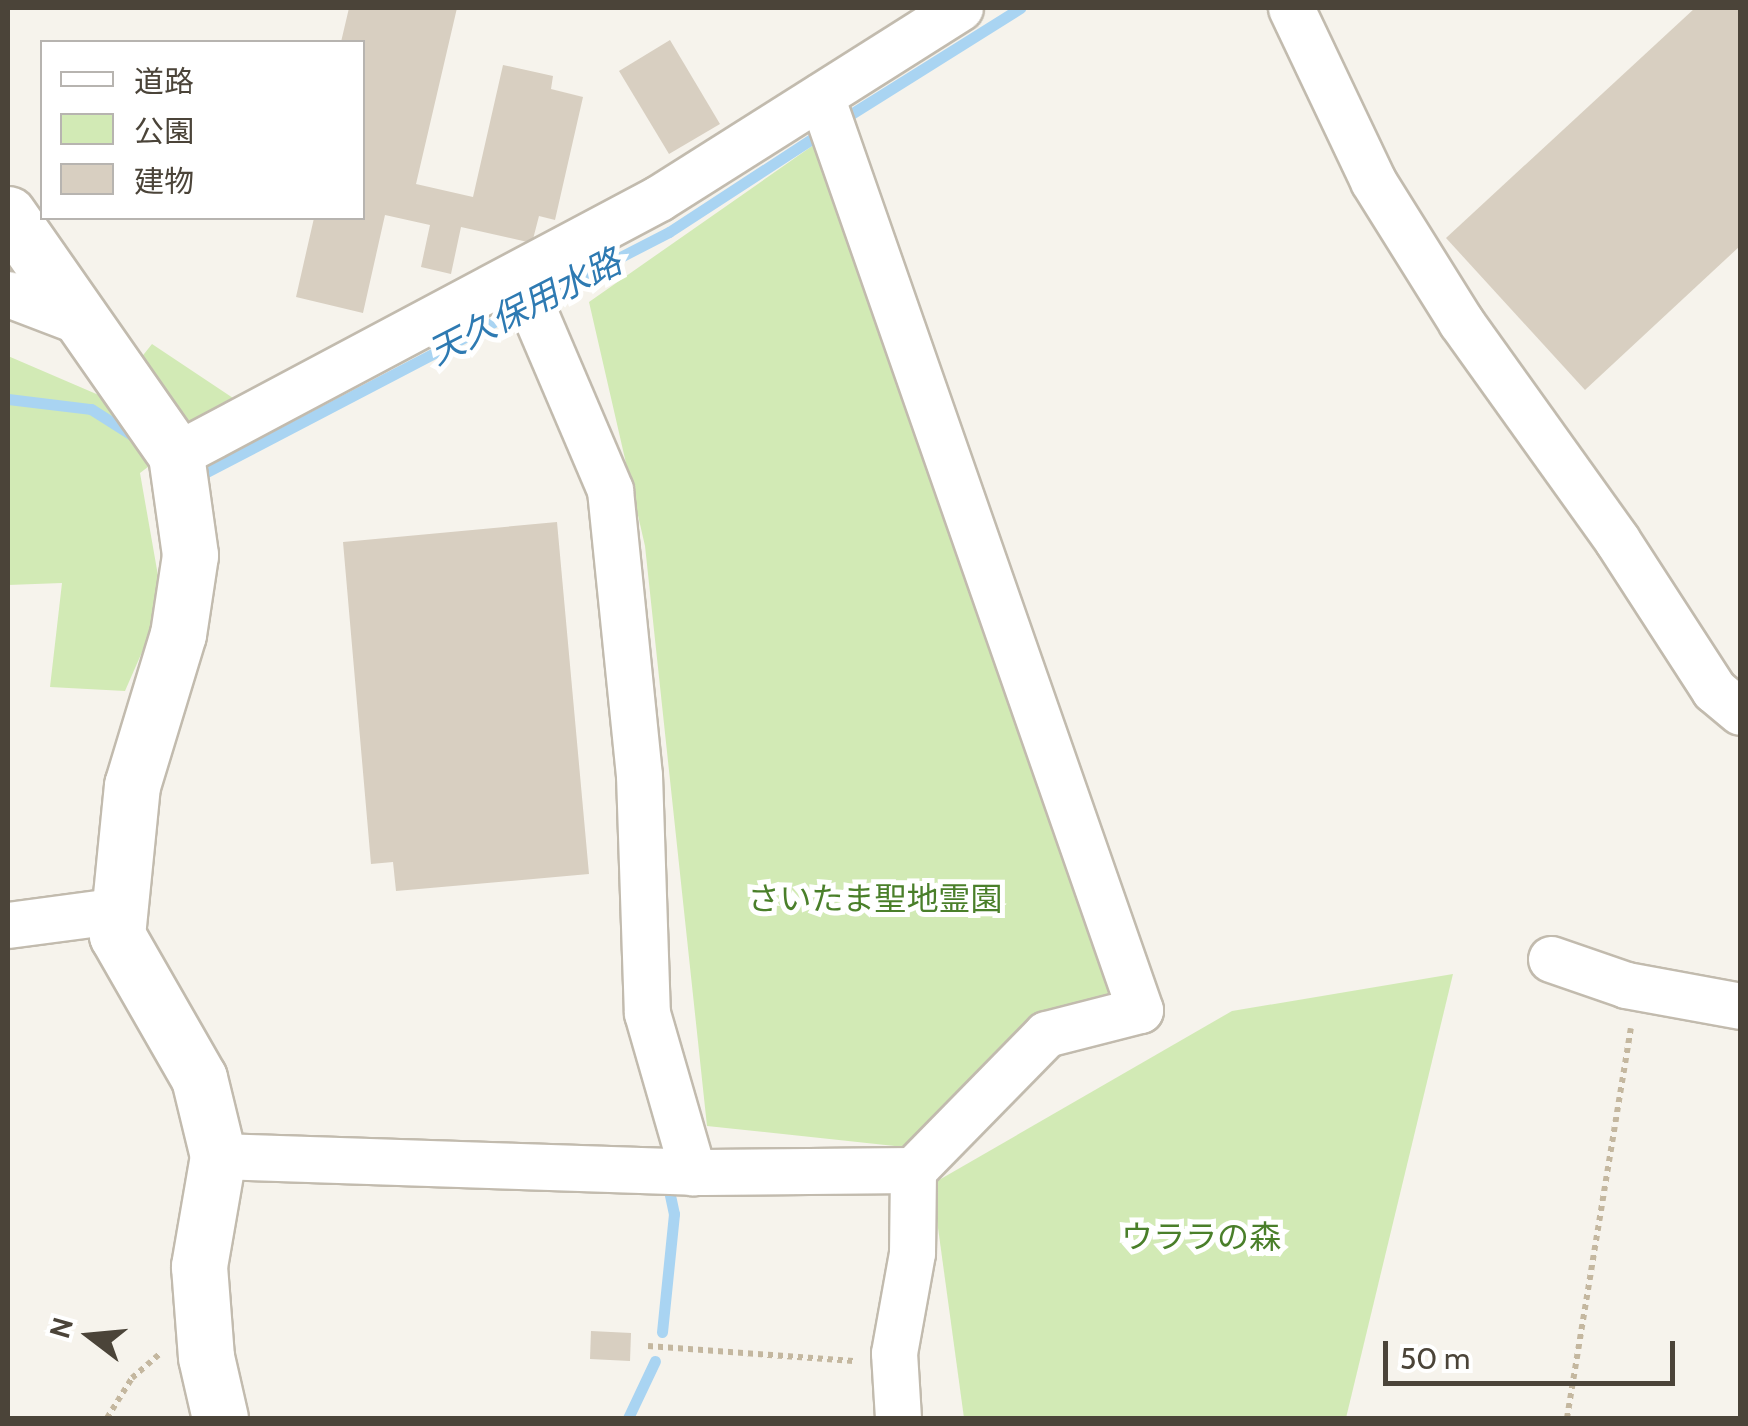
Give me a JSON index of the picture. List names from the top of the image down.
{
  "water": ["天久保用水路"],
  "parks": ["さいたま聖地霊園", "ウララの森"],
  "legend": ["道路", "公園", "建物"],
  "scale_bar": "50 m",
  "north": "left"
}
